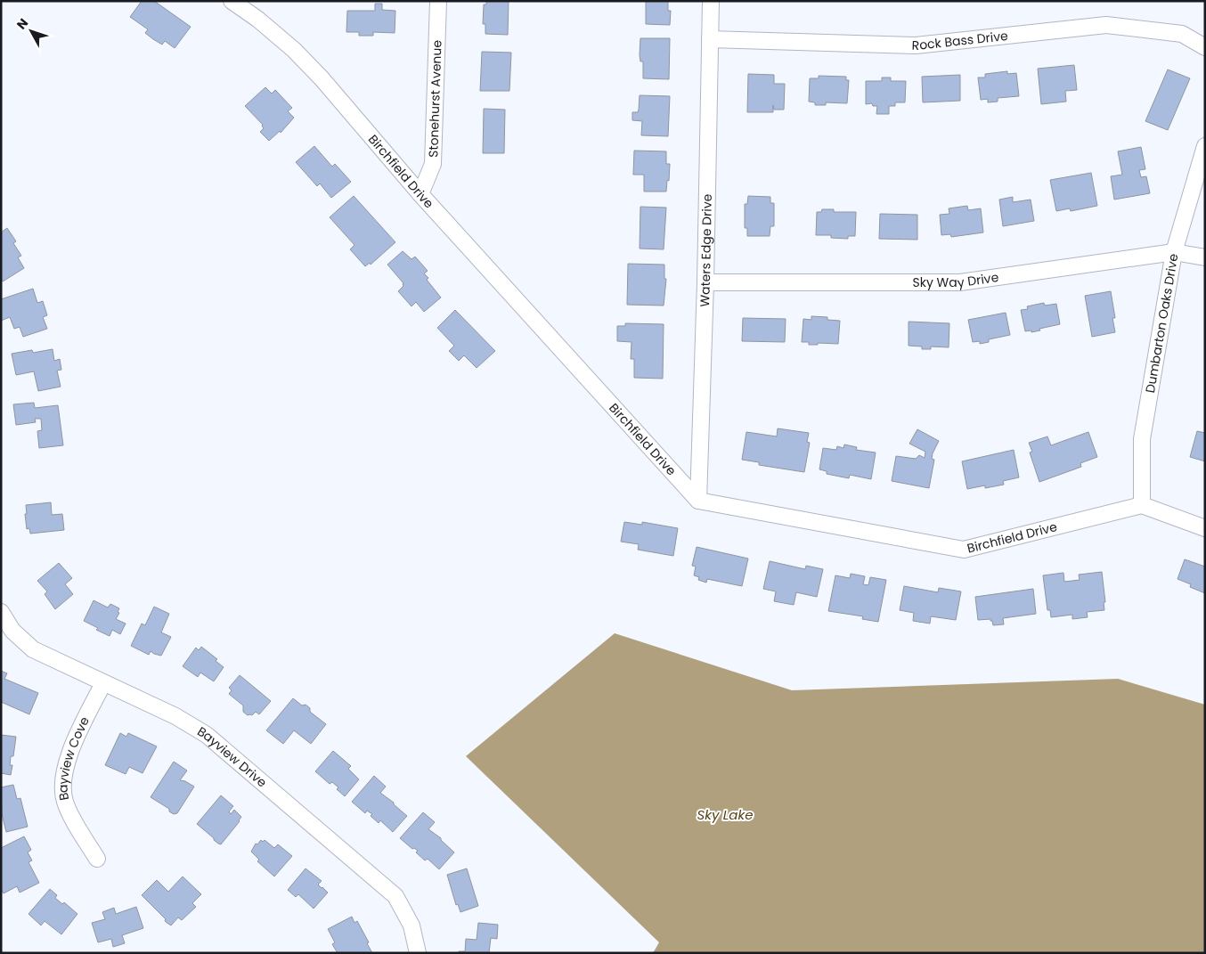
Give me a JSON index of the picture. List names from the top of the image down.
{
  "streets": {
    "street": [
      "Rock Bass Drive",
      "Stonehurst Avenue",
      "Birchfield Drive",
      "Waters Edge Drive",
      "Sky Way Drive",
      "Dumbarton Oaks Drive",
      "Bayview Drive",
      "Bayview Cove"
    ]
  },
  "crossings": [
    ["Rock Bass Drive", "Waters Edge Drive"],
    ["Stonehurst Avenue", "Birchfield Drive"],
    ["Birchfield Drive", "Waters Edge Drive"],
    ["Birchfield Drive", "Dumbarton Oaks Drive"],
    ["Waters Edge Drive", "Sky Way Drive"],
    ["Sky Way Drive", "Dumbarton Oaks Drive"],
    ["Bayview Drive", "Bayview Cove"]
  ],
  "water": ["Sky Lake"],
  "north": "top left"
}
